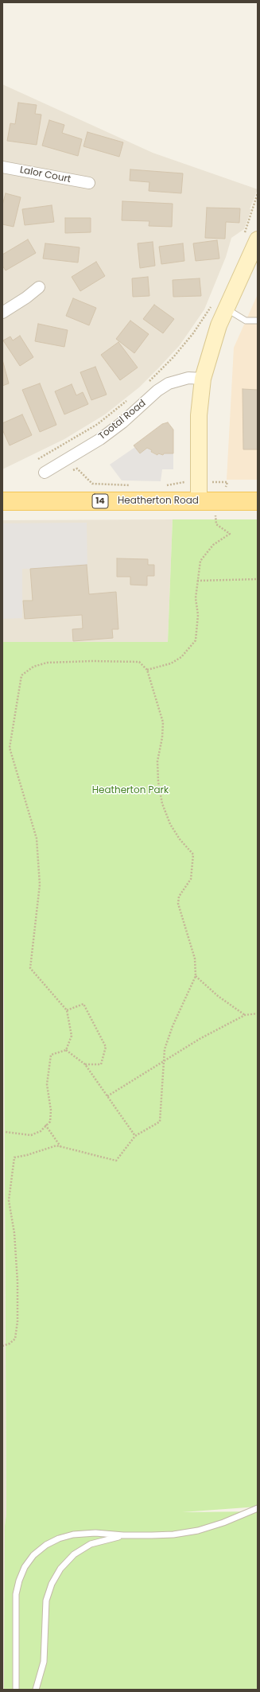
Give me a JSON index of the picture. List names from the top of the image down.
{
  "streets": {
    "main road": ["14", "Heatherton Road"],
    "street": ["Lalor Court", "Tootal Road"]
  },
  "parks": ["Heatherton Park"]
}
